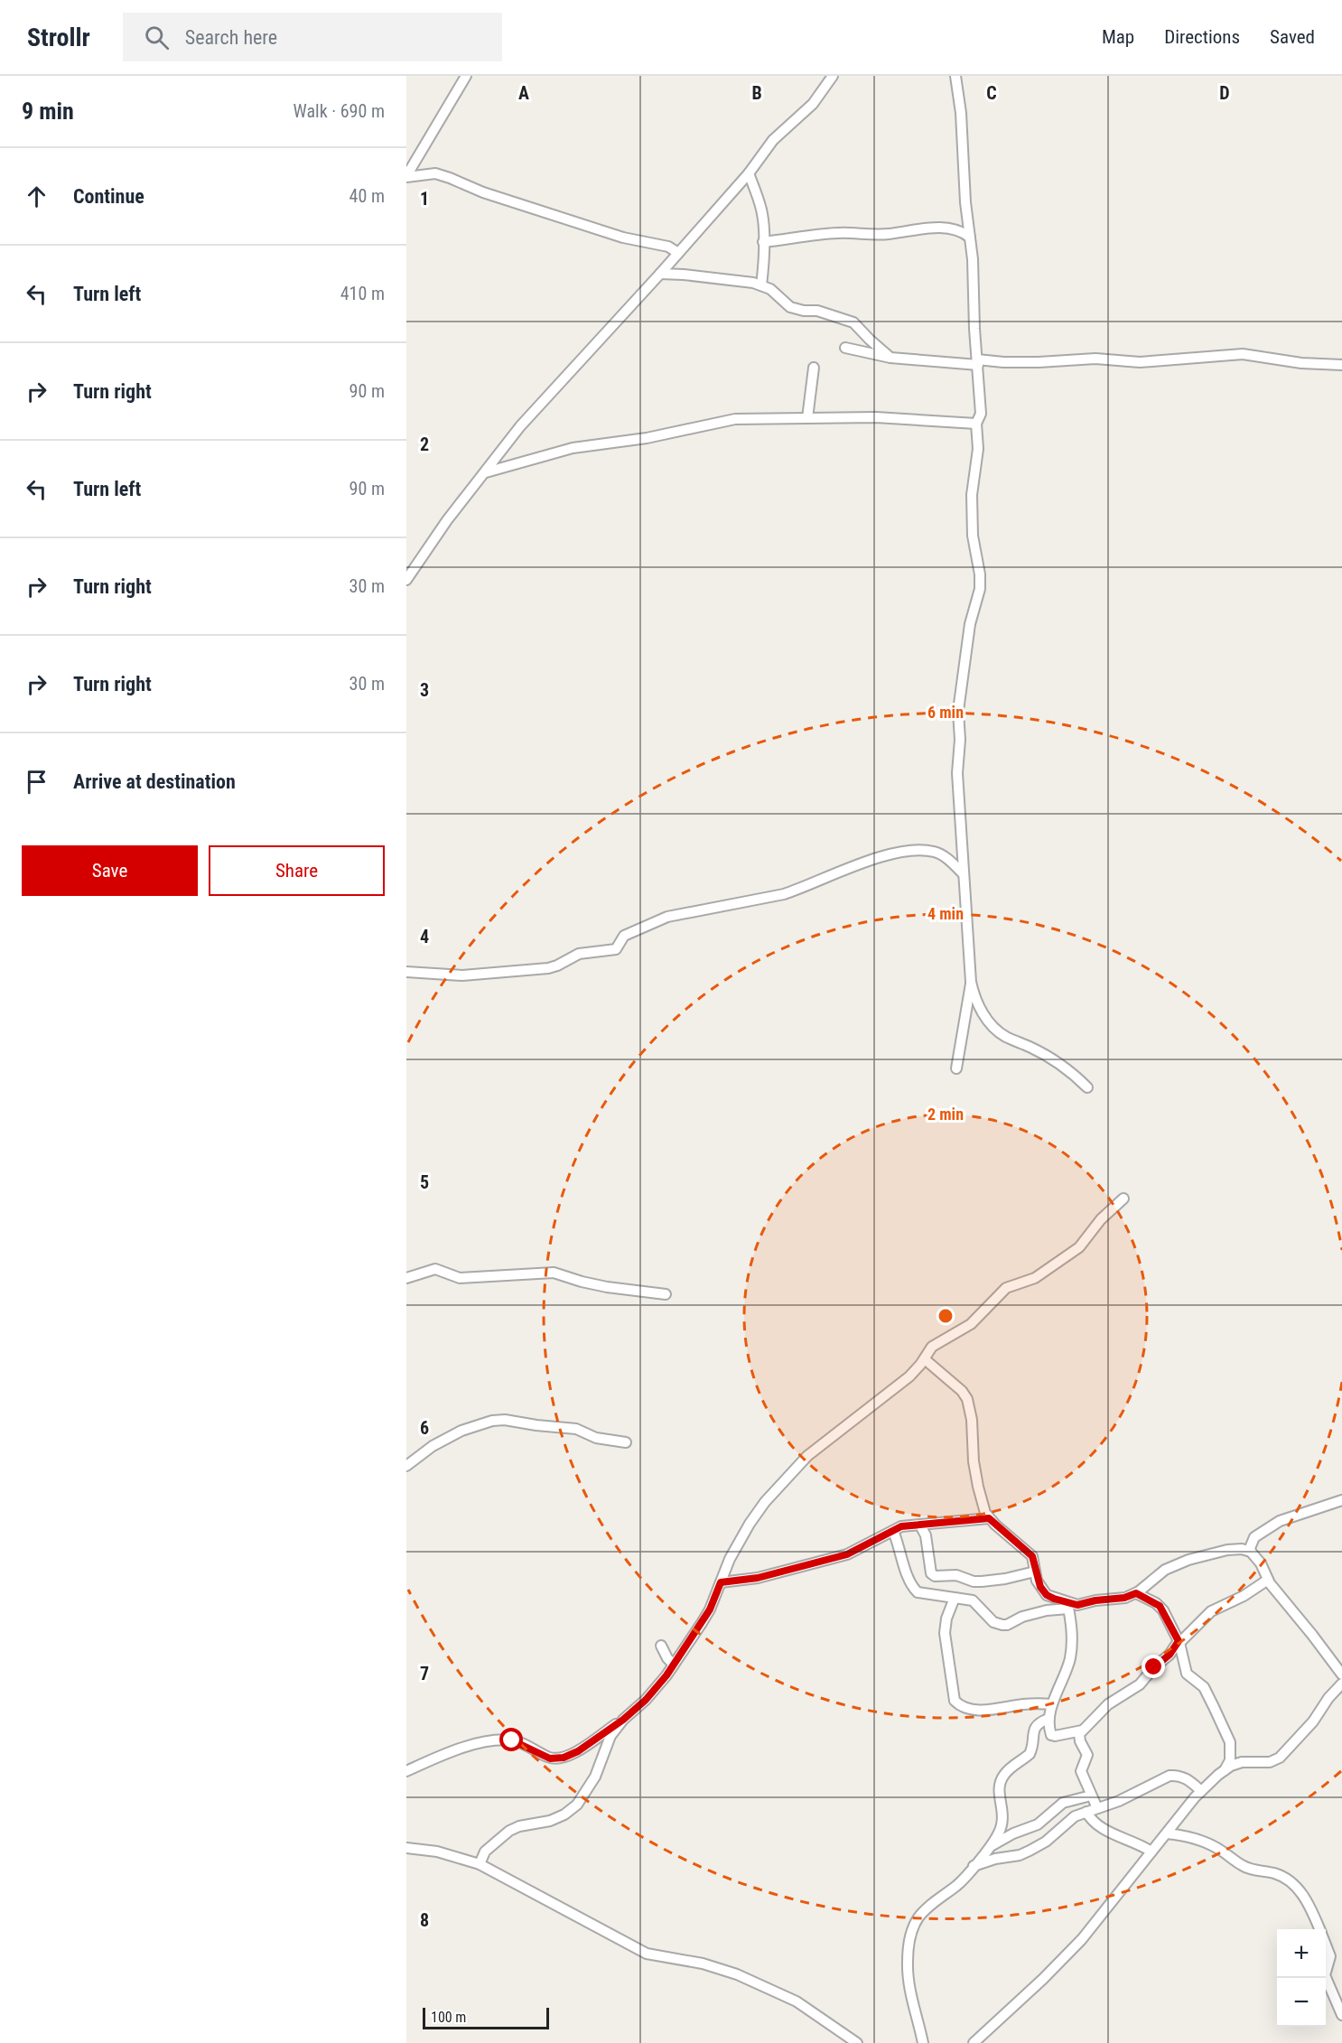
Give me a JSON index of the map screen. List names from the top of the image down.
{
  "scale_bar": "100 m",
  "page": {
    "header": "Strollr",
    "search": "Search here",
    "nav": ["Map", "Directions", "Saved"],
    "heading": ["9 min", "Walk · 690 m"],
    "list": [
      ["Continue", "40 m"],
      ["Turn left", "410 m"],
      ["Turn right", "90 m"],
      ["Turn left", "90 m"],
      ["Turn right", "30 m"],
      ["Turn right", "30 m"],
      "Arrive at destination"
    ],
    "buttons": ["Save", "Share"],
    "map_buttons": ["+", "−"],
    "scale": "100 m"
  },
  "grid": {
    "columns": [
      "A",
      "B",
      "C",
      "D"
    ],
    "rows": [
      "1",
      "2",
      "3",
      "4",
      "5",
      "6",
      "7",
      "8"
    ]
  },
  "rings": ["6 min", "4 min", "2 min"]
}
